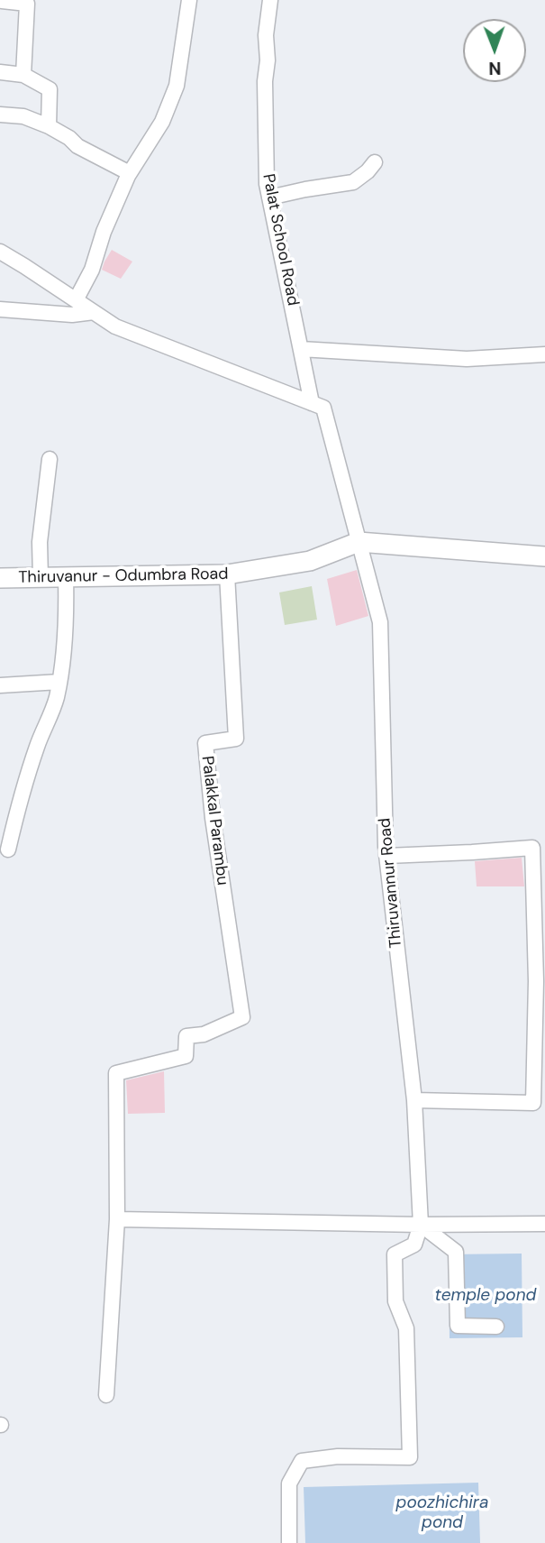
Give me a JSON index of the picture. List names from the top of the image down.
{
  "streets": {
    "main road": ["Thiruvanur - Odumbra Road"],
    "street": ["Palat School Road", "Palakkal Parambu", "Thiruvannur Road"]
  },
  "crossings": [
    ["Palat School Road", "Thiruvannur Road"],
    ["Thiruvanur - Odumbra Road", "Palakkal Parambu"],
    ["Thiruvanur - Odumbra Road", "Thiruvannur Road"]
  ],
  "water": ["temple pond", "poozhichira pond"],
  "north": "bottom"
}
